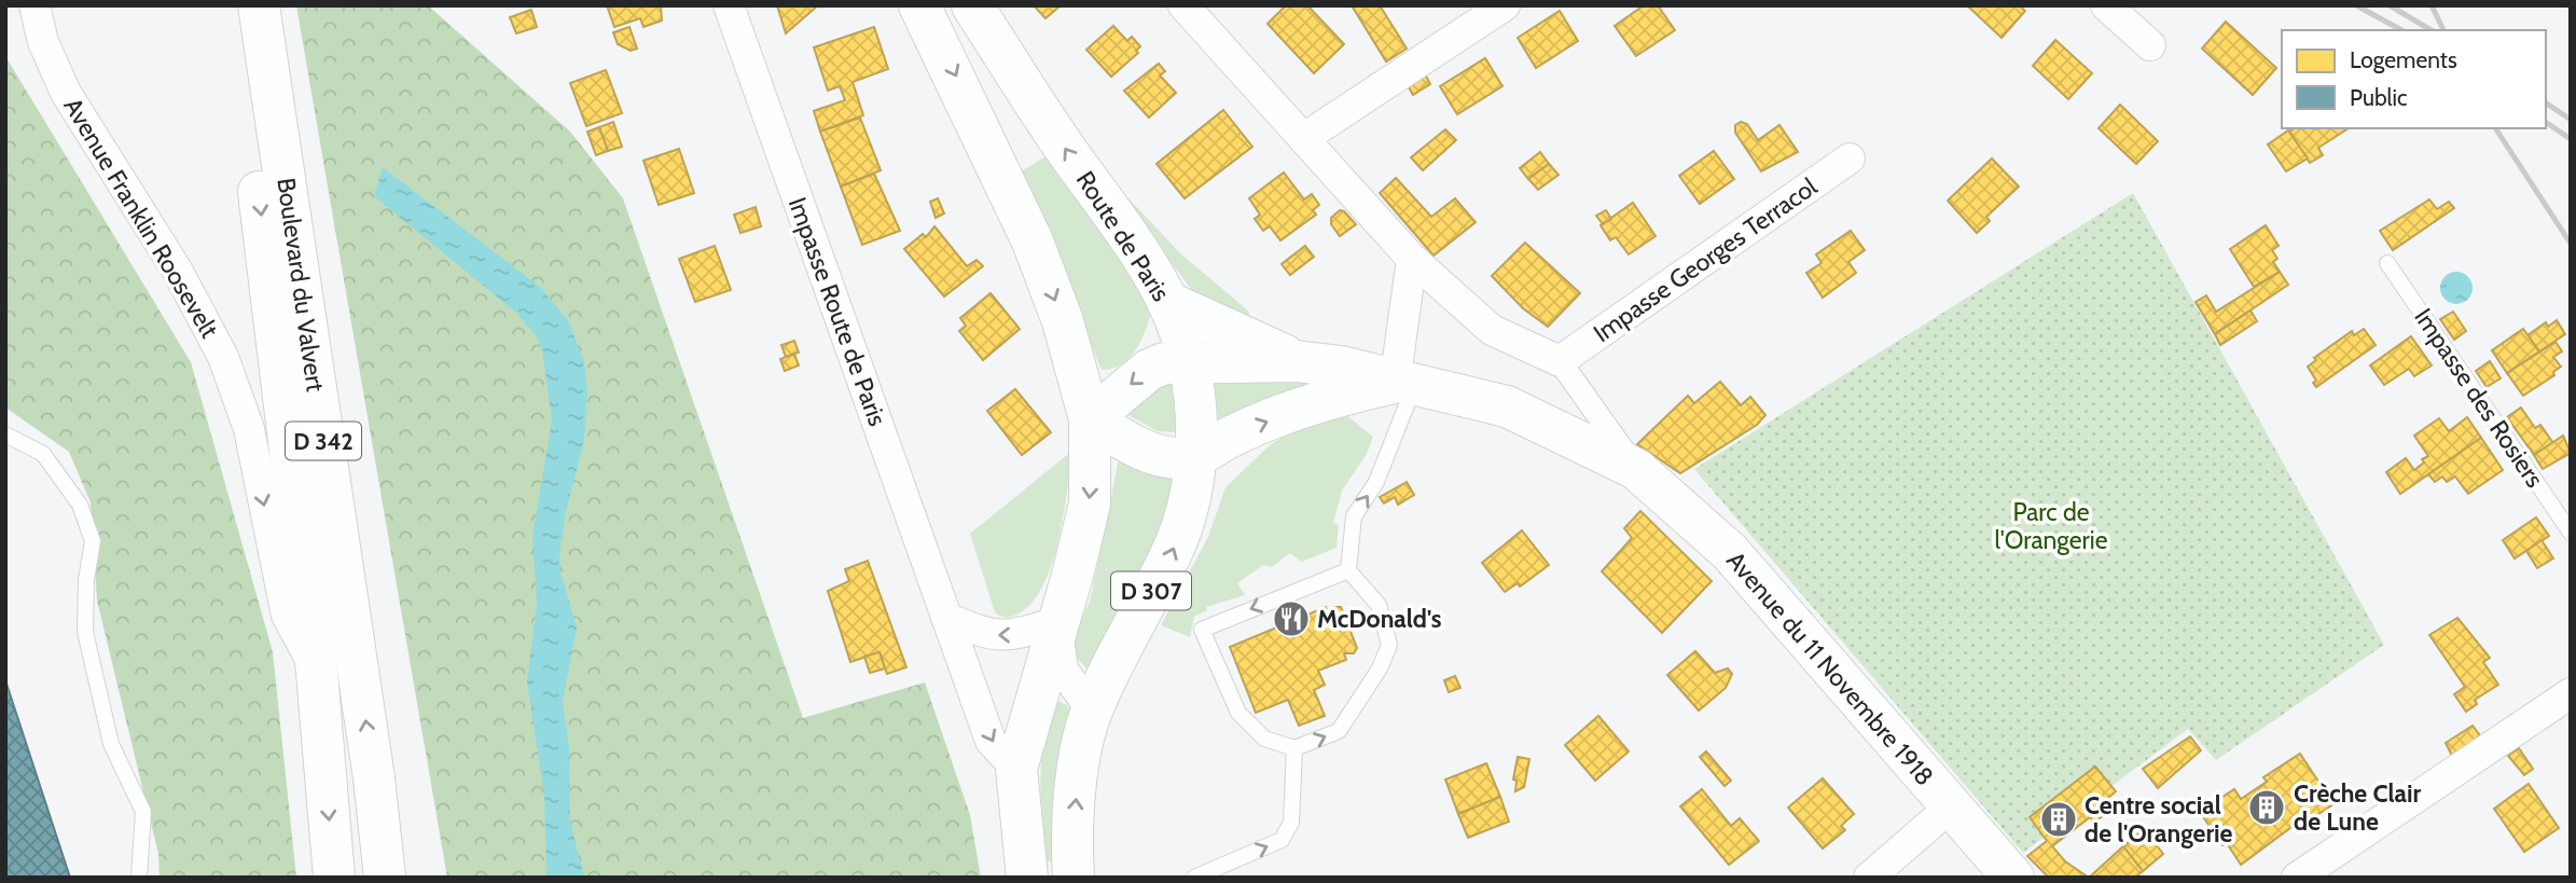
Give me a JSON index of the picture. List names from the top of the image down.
{
  "streets": {
    "main road": [
      "Route de Paris",
      "Boulevard du Valvert",
      "D 342",
      "D 307",
      "Avenue du 11 Novembre 1918"
    ],
    "street": ["Avenue Franklin Roosevelt", "Impasse Georges Terracol", "Impasse Route de Paris"],
    "lane": ["Impasse des Rosiers"]
  },
  "crossings": [
    ["Avenue Franklin Roosevelt", "Boulevard du Valvert"],
    ["Route de Paris", "Avenue du 11 Novembre 1918"],
    ["Impasse Georges Terracol", "Avenue du 11 Novembre 1918"]
  ],
  "parks": ["Parc de l'Orangerie"],
  "places": {
    "restaurant": ["McDonald's"],
    "building": ["Crèche Clair de Lune", "Centre social de l'Orangerie"]
  },
  "legend": ["Logements", "Public"]
}
